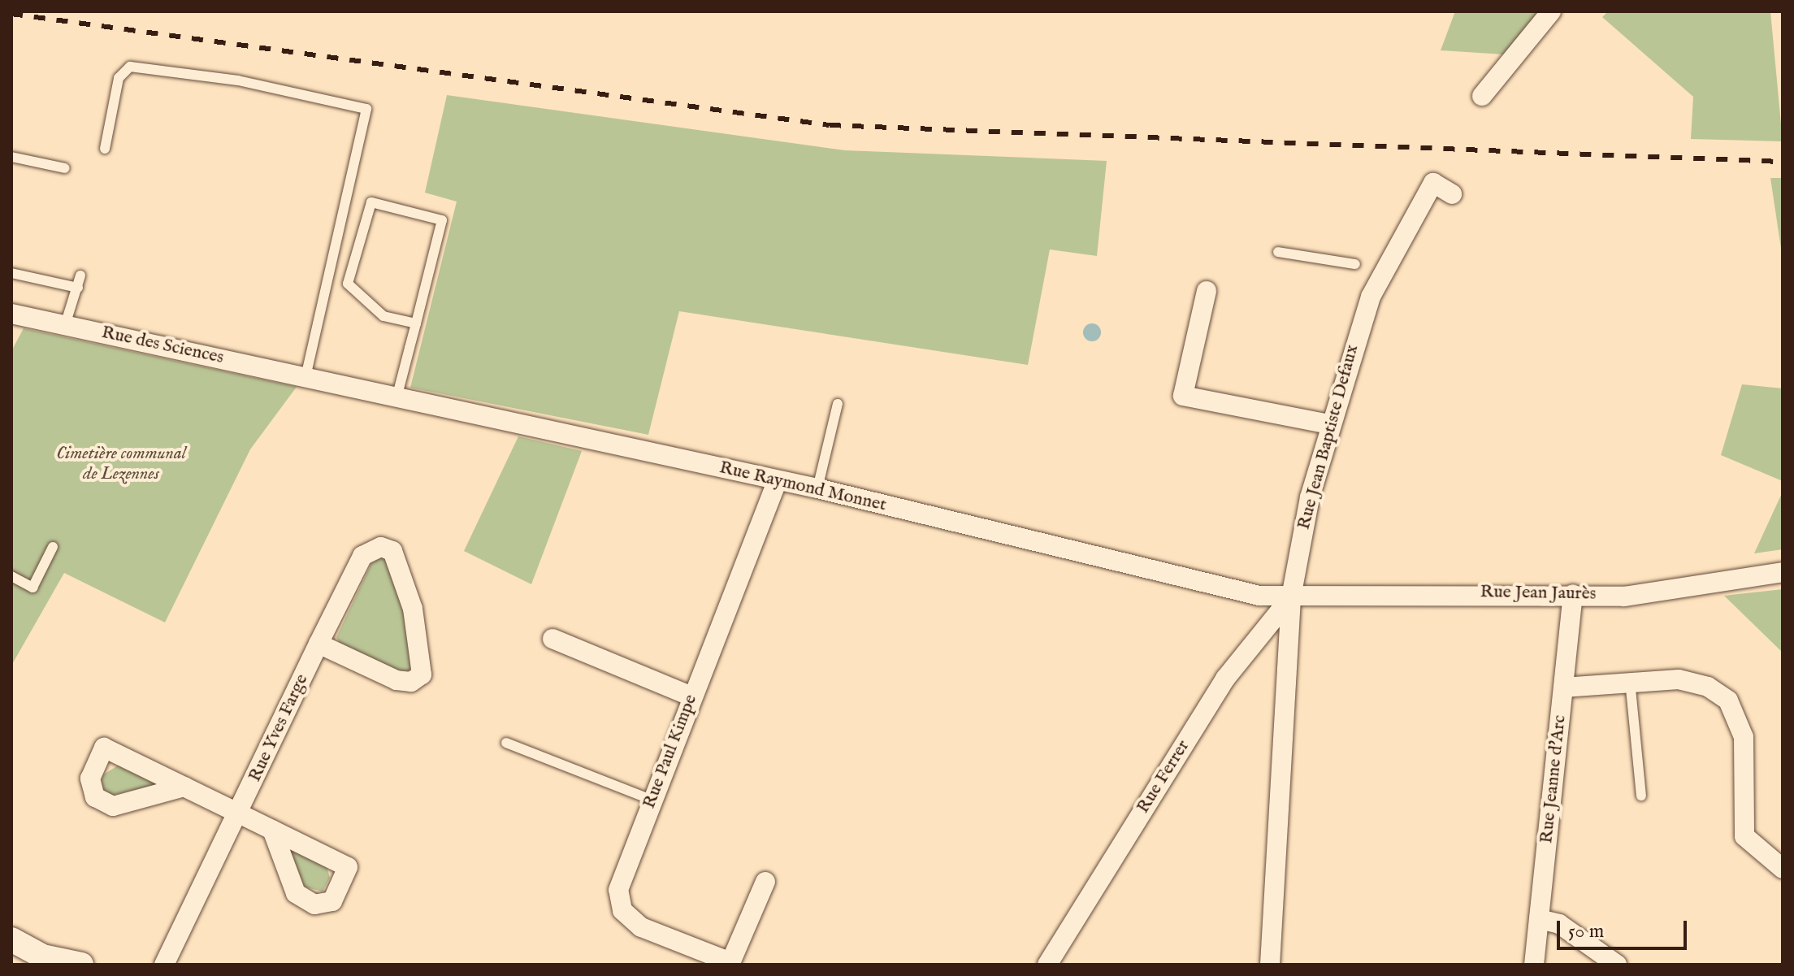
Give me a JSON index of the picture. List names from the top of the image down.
{
  "streets": {
    "street": [
      "Rue des Sciences",
      "Rue Jean Baptiste Defaux",
      "Rue Raymond Monnet",
      "Rue Jean Jaurès",
      "Rue Yves Farge",
      "Rue Paul Kimpe",
      "Rue Ferrer",
      "Rue Jeanne d'Arc"
    ]
  },
  "crossings": [
    ["Rue des Sciences", "Rue Raymond Monnet"],
    ["Rue Jean Baptiste Defaux", "Rue Raymond Monnet"],
    ["Rue Jean Baptiste Defaux", "Rue Jean Jaurès"],
    ["Rue Jean Baptiste Defaux", "Rue Ferrer"],
    ["Rue Raymond Monnet", "Rue Jean Jaurès"],
    ["Rue Raymond Monnet", "Rue Paul Kimpe"],
    ["Rue Raymond Monnet", "Rue Ferrer"],
    ["Rue Jean Jaurès", "Rue Ferrer"],
    ["Rue Jean Jaurès", "Rue Jeanne d'Arc"]
  ],
  "parks": ["Cimetière communal de Lezennes"],
  "scale_bar": "50 m"
}
